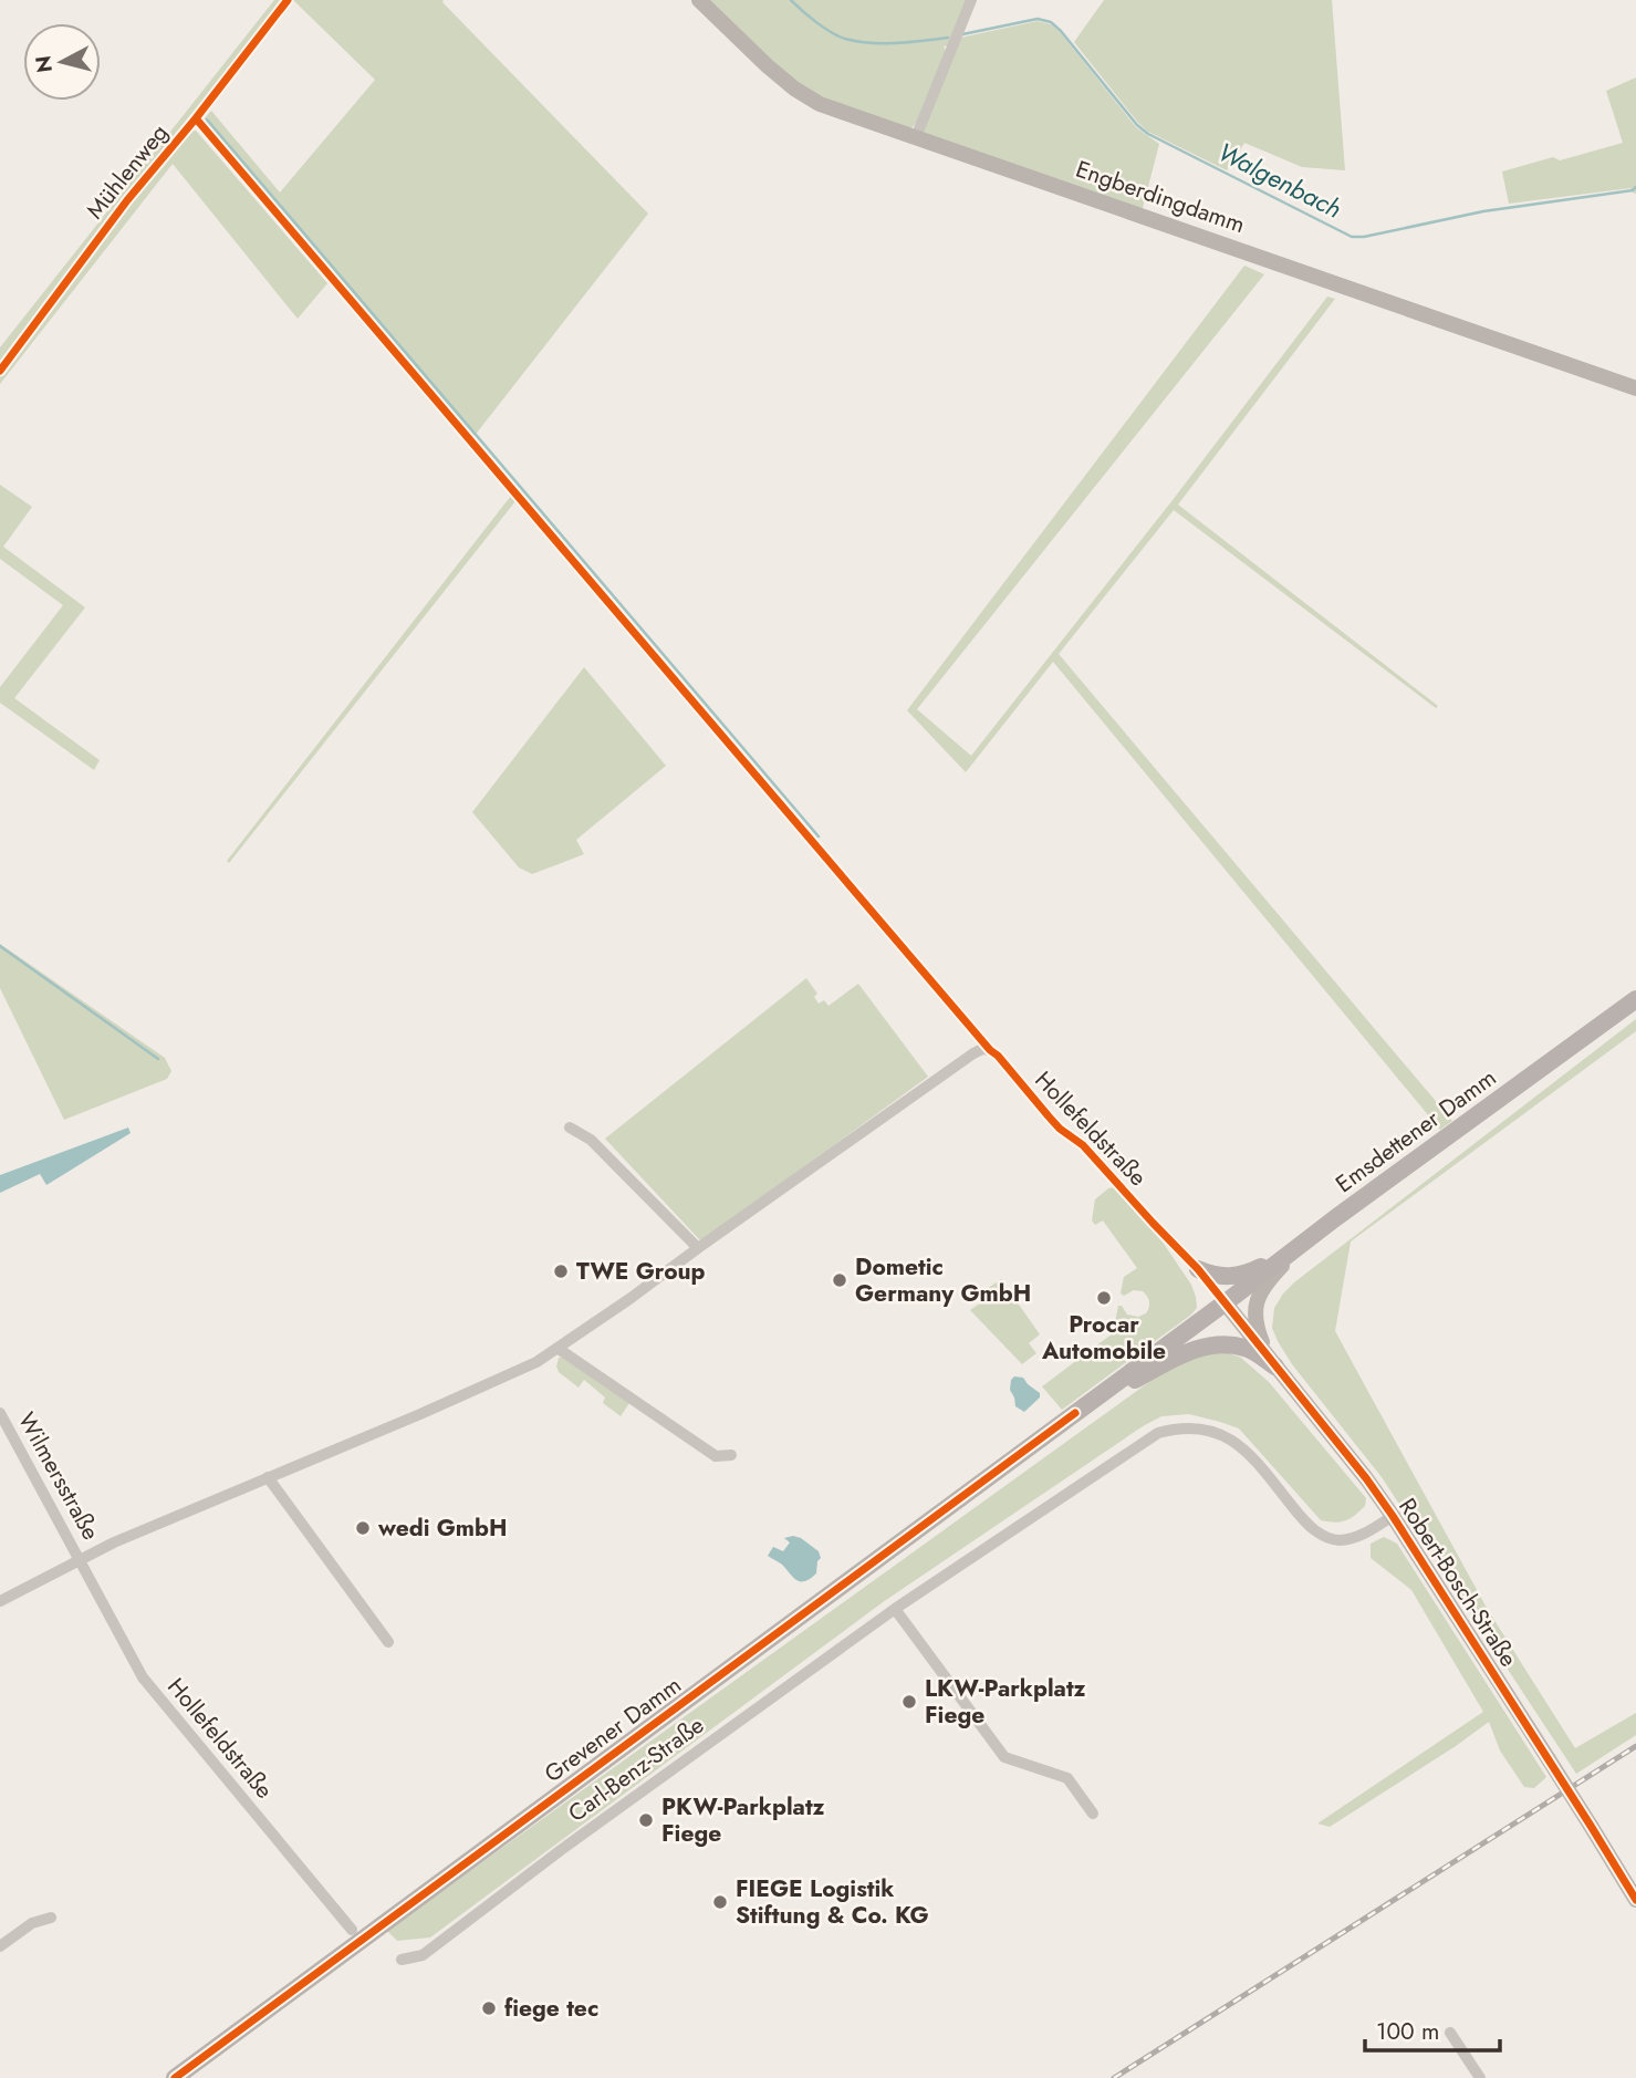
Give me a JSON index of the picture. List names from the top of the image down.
{
  "streets": {
    "main road": ["Emsdettener Damm", "Grevener Damm"],
    "street": [
      "Mühlenweg",
      "Engberdingdamm",
      "Hollefeldstraße",
      "Wilmersstraße",
      "Robert-Bosch-Straße",
      "Carl-Benz-Straße"
    ]
  },
  "crossings": [
    ["Mühlenweg", "Hollefeldstraße"],
    ["Hollefeldstraße", "Emsdettener Damm"],
    ["Hollefeldstraße", "Wilmersstraße"],
    ["Hollefeldstraße", "Robert-Bosch-Straße"],
    ["Hollefeldstraße", "Grevener Damm"],
    ["Emsdettener Damm", "Robert-Bosch-Straße"],
    ["Emsdettener Damm", "Grevener Damm"],
    ["Robert-Bosch-Straße", "Grevener Damm"],
    ["Robert-Bosch-Straße", "Carl-Benz-Straße"]
  ],
  "water": ["Walgenbach"],
  "places": [
    "TWE Group",
    "Dometic Germany GmbH",
    "Procar Automobile",
    "wedi GmbH",
    "LKW-Parkplatz Fiege",
    "PKW-Parkplatz Fiege",
    "FIEGE Logistik Stiftung & Co. KG",
    "fiege tec"
  ],
  "scale_bar": "100 m",
  "north": "left"
}
